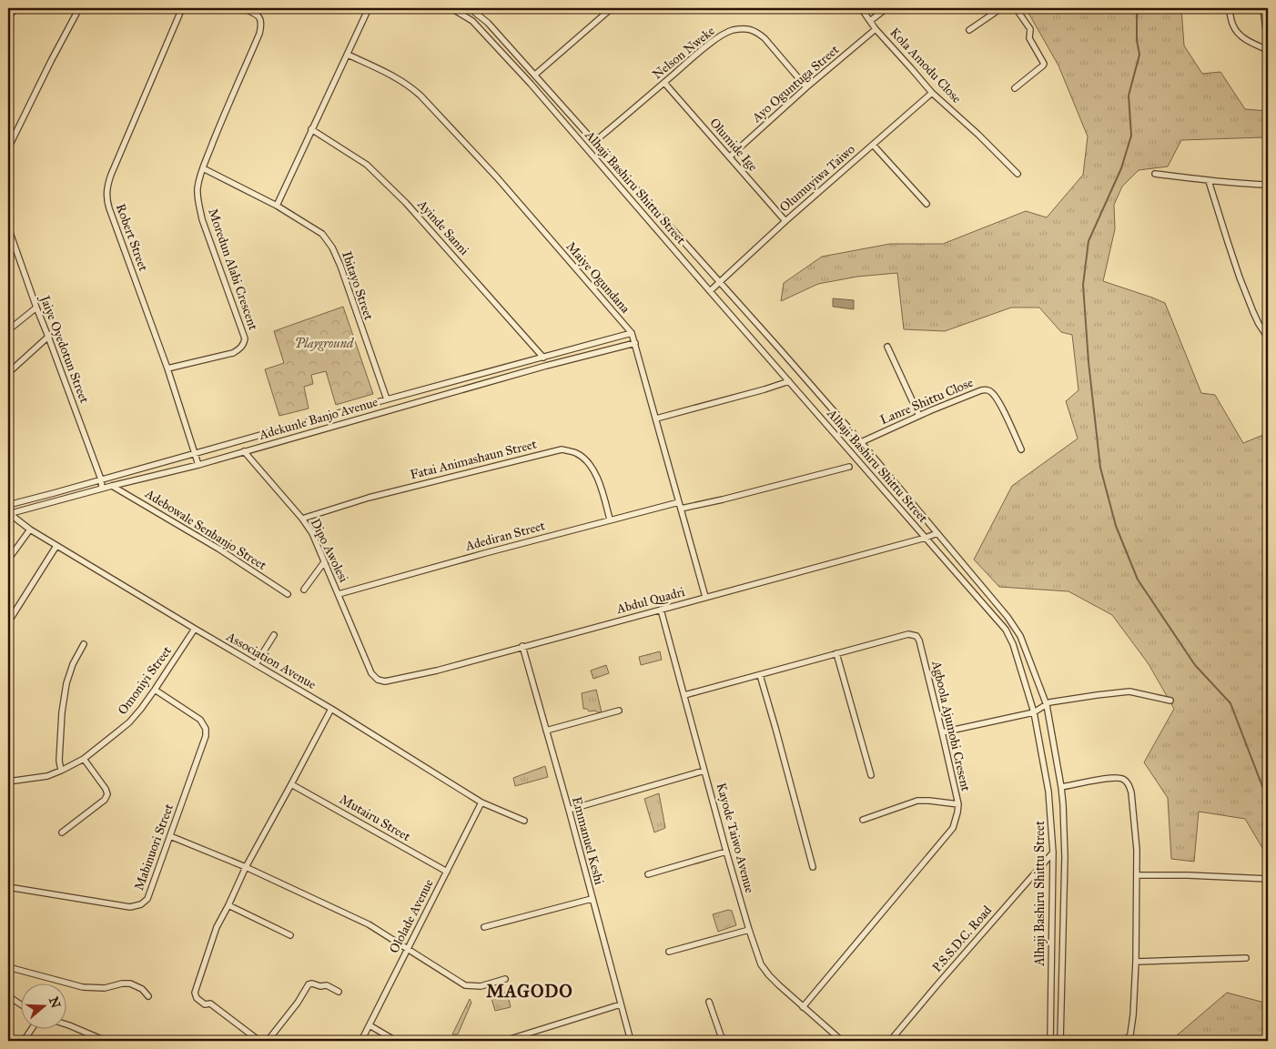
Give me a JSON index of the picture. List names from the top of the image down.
{
  "streets": {
    "street": [
      "Nelson Nweke",
      "Kola Amodu Close",
      "Ayo Oguntuga Street",
      "Olumide Ige",
      "Olumuyiwa Taiwo",
      "Alhaji Bashiru Shittu Street",
      "Ayinde Sanni",
      "Robert Street",
      "Moredun Alabi Crescent",
      "Maiye Ogundana",
      "Ibitayo Street",
      "Jaiye Oyedotun Street",
      "Lanre Shittu Close",
      "Adekunle Banjo Avenue",
      "Fatai Animashaun Street",
      "Adebowale Senbanjo Street",
      "Adediran Street",
      "Dipo Awolesi",
      "Abdul Quadri",
      "Association Avenue",
      "Omoniyi Street",
      "Agboola Ajumobi Cresent",
      "Mutairu Street",
      "Kayode Taiwo Avenue",
      "Emmanuel Keshi",
      "Mabinuori Street",
      "Ololade Avenue",
      "P.S.S.D.C. Road"
    ]
  },
  "crossings": [
    ["Nelson Nweke", "Ayo Oguntuga Street"],
    ["Nelson Nweke", "Olumide Ige"],
    ["Nelson Nweke", "Alhaji Bashiru Shittu Street"],
    ["Kola Amodu Close", "Ayo Oguntuga Street"],
    ["Kola Amodu Close", "Olumuyiwa Taiwo"],
    ["Ayo Oguntuga Street", "Olumide Ige"],
    ["Olumide Ige", "Olumuyiwa Taiwo"],
    ["Olumuyiwa Taiwo", "Alhaji Bashiru Shittu Street"],
    ["Alhaji Bashiru Shittu Street", "Lanre Shittu Close"],
    ["Alhaji Bashiru Shittu Street", "Abdul Quadri"],
    ["Alhaji Bashiru Shittu Street", "P.S.S.D.C. Road"],
    ["Ayinde Sanni", "Adekunle Banjo Avenue"],
    ["Robert Street", "Moredun Alabi Crescent"],
    ["Robert Street", "Adekunle Banjo Avenue"],
    ["Moredun Alabi Crescent", "Ibitayo Street"],
    ["Maiye Ogundana", "Adekunle Banjo Avenue"],
    ["Maiye Ogundana", "Adediran Street"],
    ["Maiye Ogundana", "Abdul Quadri"],
    ["Ibitayo Street", "Adekunle Banjo Avenue"],
    ["Jaiye Oyedotun Street", "Adekunle Banjo Avenue"],
    ["Adekunle Banjo Avenue", "Adebowale Senbanjo Street"],
    ["Adekunle Banjo Avenue", "Dipo Awolesi"],
    ["Adekunle Banjo Avenue", "Association Avenue"],
    ["Fatai Animashaun Street", "Adediran Street"],
    ["Fatai Animashaun Street", "Dipo Awolesi"],
    ["Adediran Street", "Dipo Awolesi"],
    ["Dipo Awolesi", "Abdul Quadri"],
    ["Abdul Quadri", "Kayode Taiwo Avenue"],
    ["Abdul Quadri", "Emmanuel Keshi"],
    ["Association Avenue", "Omoniyi Street"],
    ["Association Avenue", "Ololade Avenue"],
    ["Omoniyi Street", "Mabinuori Street"],
    ["Agboola Ajumobi Cresent", "Kayode Taiwo Avenue"],
    ["Mutairu Street", "Ololade Avenue"]
  ],
  "districts": ["MAGODO"],
  "parks": ["Playground"],
  "north": "right"
}
